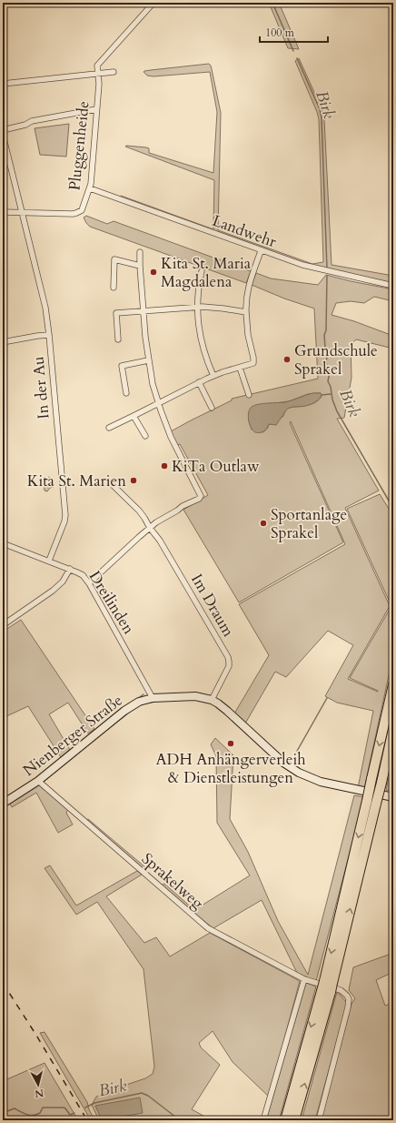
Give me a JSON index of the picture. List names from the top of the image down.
{
  "streets": {
    "street": [
      "Pluggenheide",
      "Landwehr",
      "In der Au",
      "Dreilinden",
      "Im Draum",
      "Nienberger Straße",
      "Sprakelweg"
    ]
  },
  "crossings": [
    ["Pluggenheide", "Landwehr"],
    ["Pluggenheide", "In der Au"],
    ["In der Au", "Dreilinden"],
    ["Dreilinden", "Nienberger Straße"],
    ["Im Draum", "Nienberger Straße"],
    ["Nienberger Straße", "Sprakelweg"]
  ],
  "water": ["Birk"],
  "places": [
    "Kita St. Maria Magdalena",
    "Grundschule Sprakel",
    "KiTa Outlaw",
    "Kita St. Marien",
    "Sportanlage Sprakel",
    "ADH Anhängerverleih & Dienstleistungen"
  ],
  "scale_bar": "100 m",
  "north": "bottom"
}
